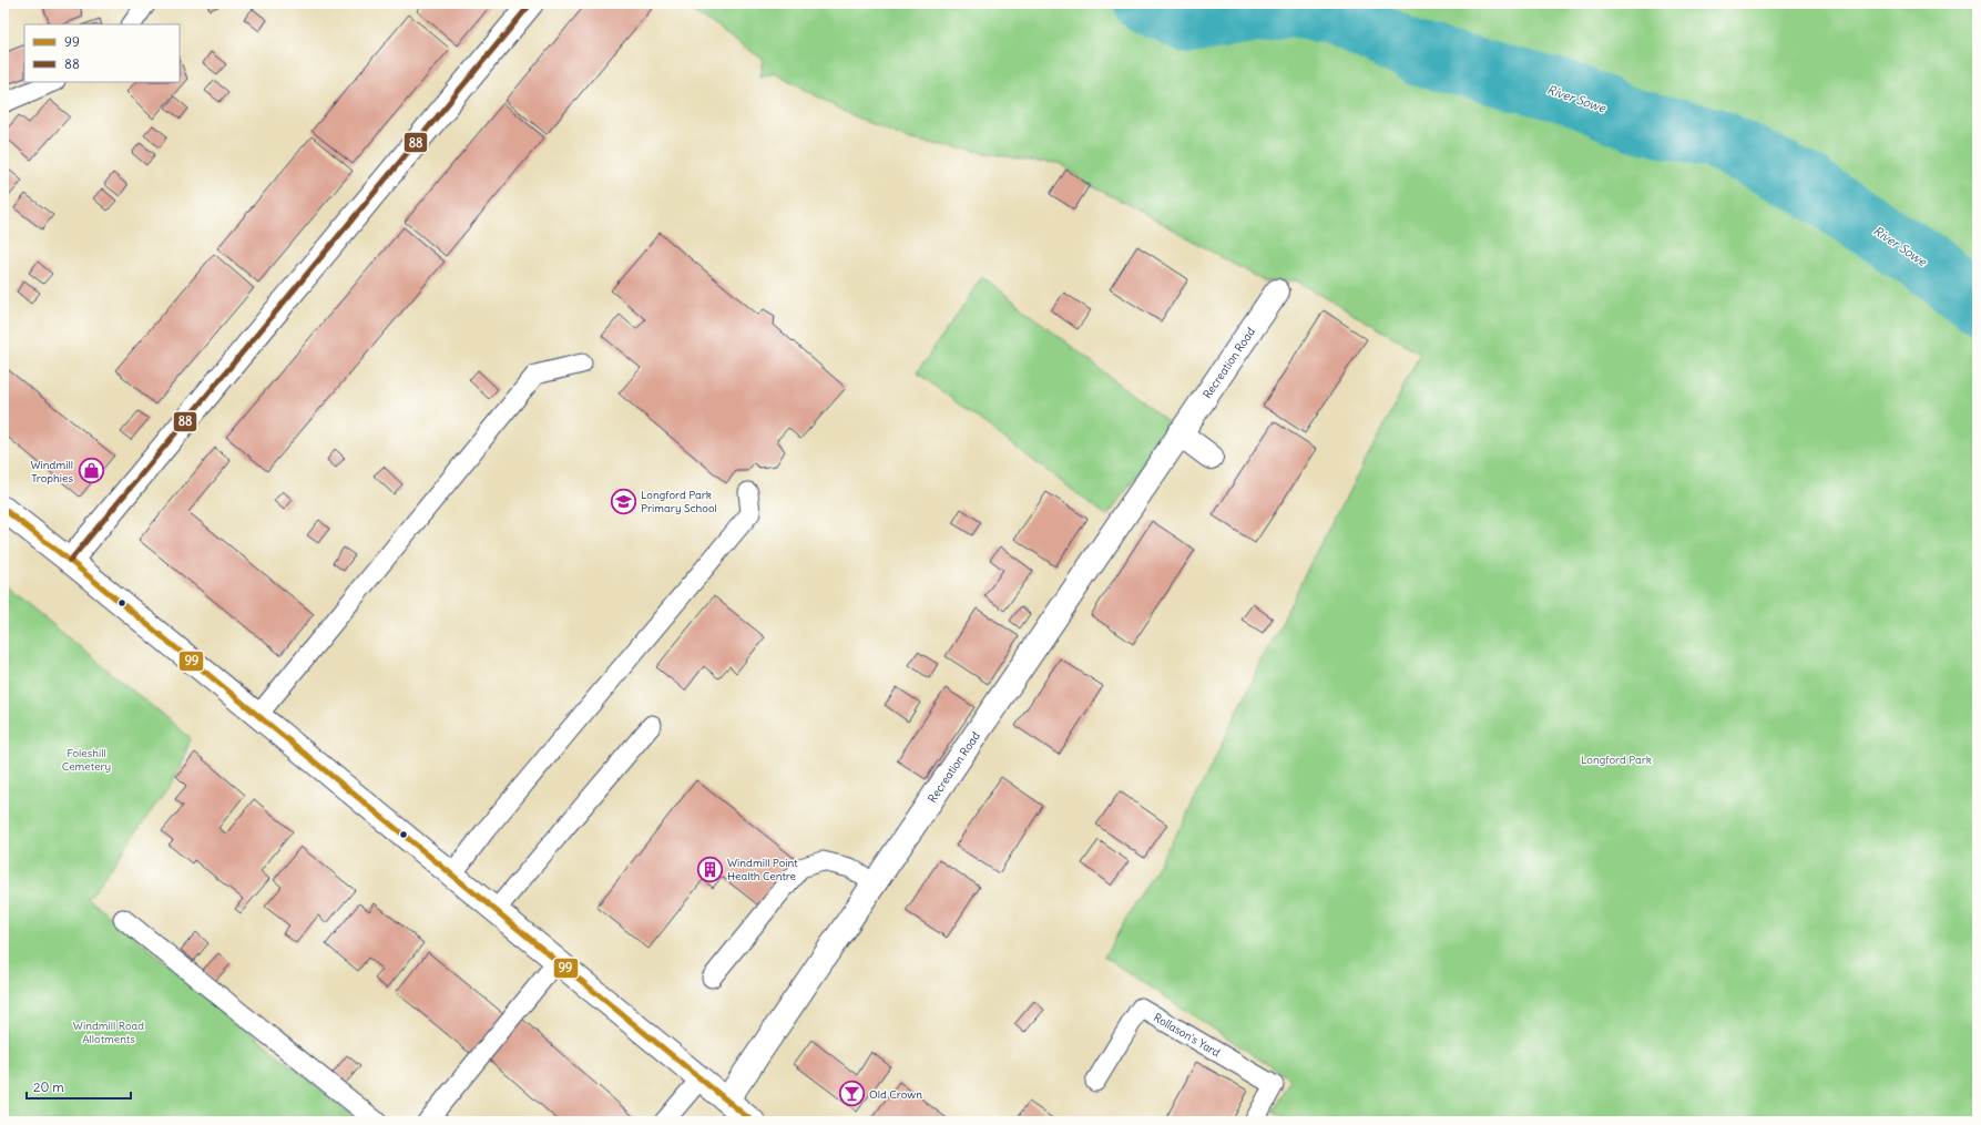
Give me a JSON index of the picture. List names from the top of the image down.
{
  "streets": {
    "street": ["Recreation Road"],
    "lane": ["Rollason's Yard"]
  },
  "water": ["River Sowe"],
  "parks": ["Foleshill Cemetery", "Longford Park", "Windmill Road Allotments"],
  "places": {
    "shop": ["Windmill Trophies"],
    "school or university": ["Longford Park Primary School"],
    "building": ["Windmill Point Health Centre"],
    "bar": ["Old Crown"]
  },
  "lines": ["transit line 88", "transit line 99"],
  "legend": ["99", "88"],
  "scale_bar": "20 m"
}
